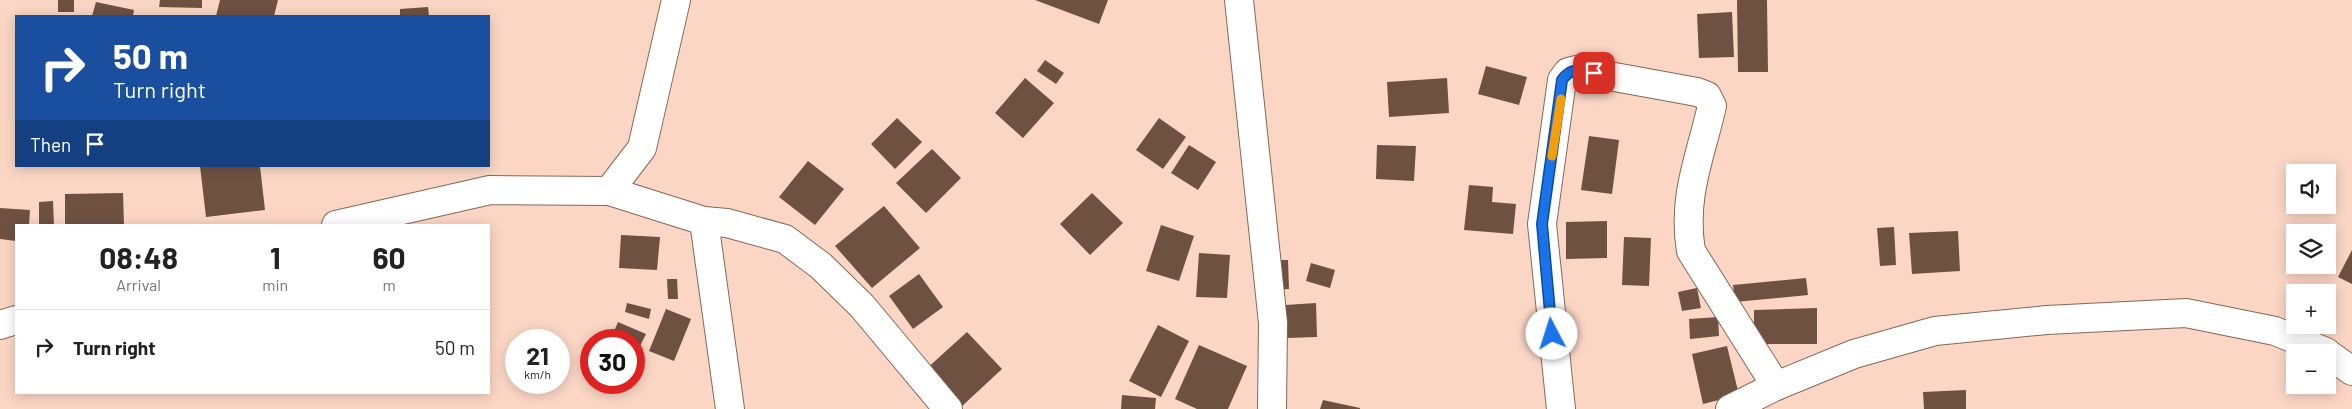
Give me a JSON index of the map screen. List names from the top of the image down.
{
  "page": {
    "turn": ["50 m", "Turn right"],
    "then": "Then",
    "map_buttons": ["+", "−"],
    "eta": [
      "08:48",
      "Arrival",
      "1",
      "min",
      "60",
      "m"
    ],
    "list": [
      {
        "name": "Turn right",
        "value": "50 m"
      }
    ],
    "speed": "21 km/h",
    "limit": "30"
  }
}
